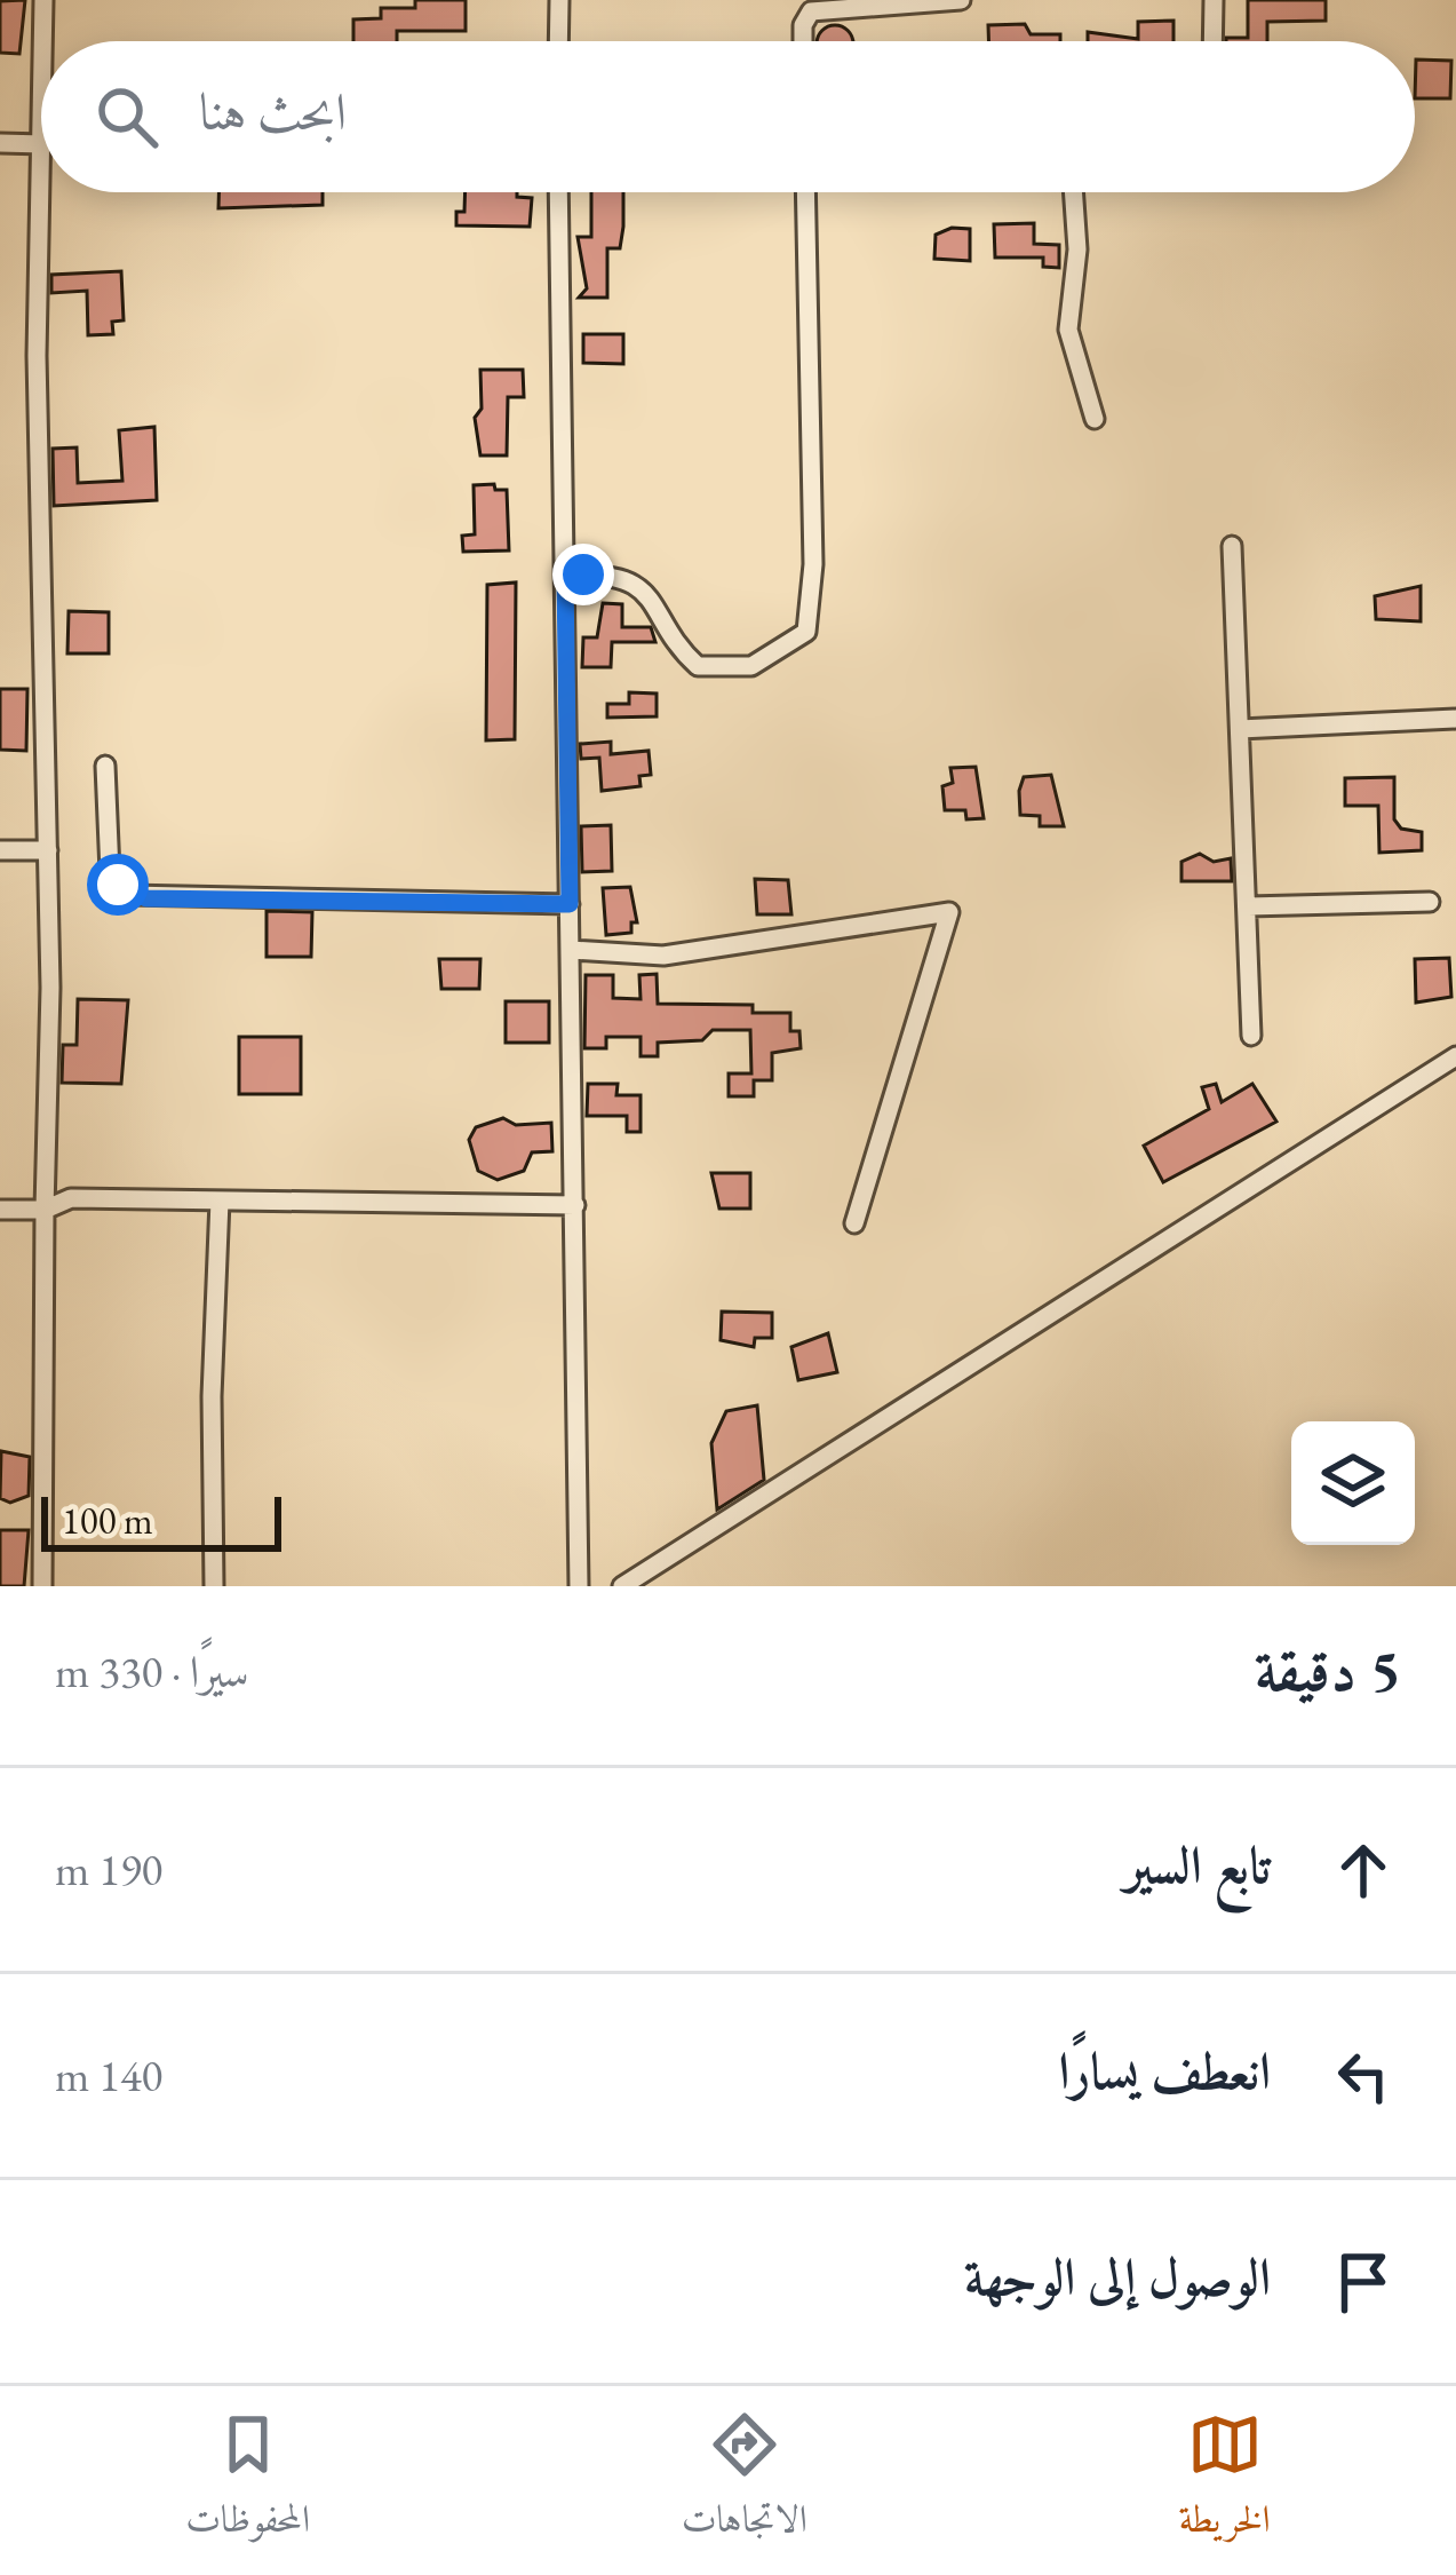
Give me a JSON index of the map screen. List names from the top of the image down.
{
  "scale_bar": "100 m",
  "page": {
    "search": "ابحث هنا",
    "scale": "100 m",
    "heading": ["5 دقيقة", "سيرًا · 330 m"],
    "list": [
      ["تابع السير", "190 m"],
      ["انعطف يسارًا", "140 m"],
      "الوصول إلى الوجهة"
    ],
    "nav": ["الخريطة", "الاتجاهات", "المحفوظات"]
  }
}
